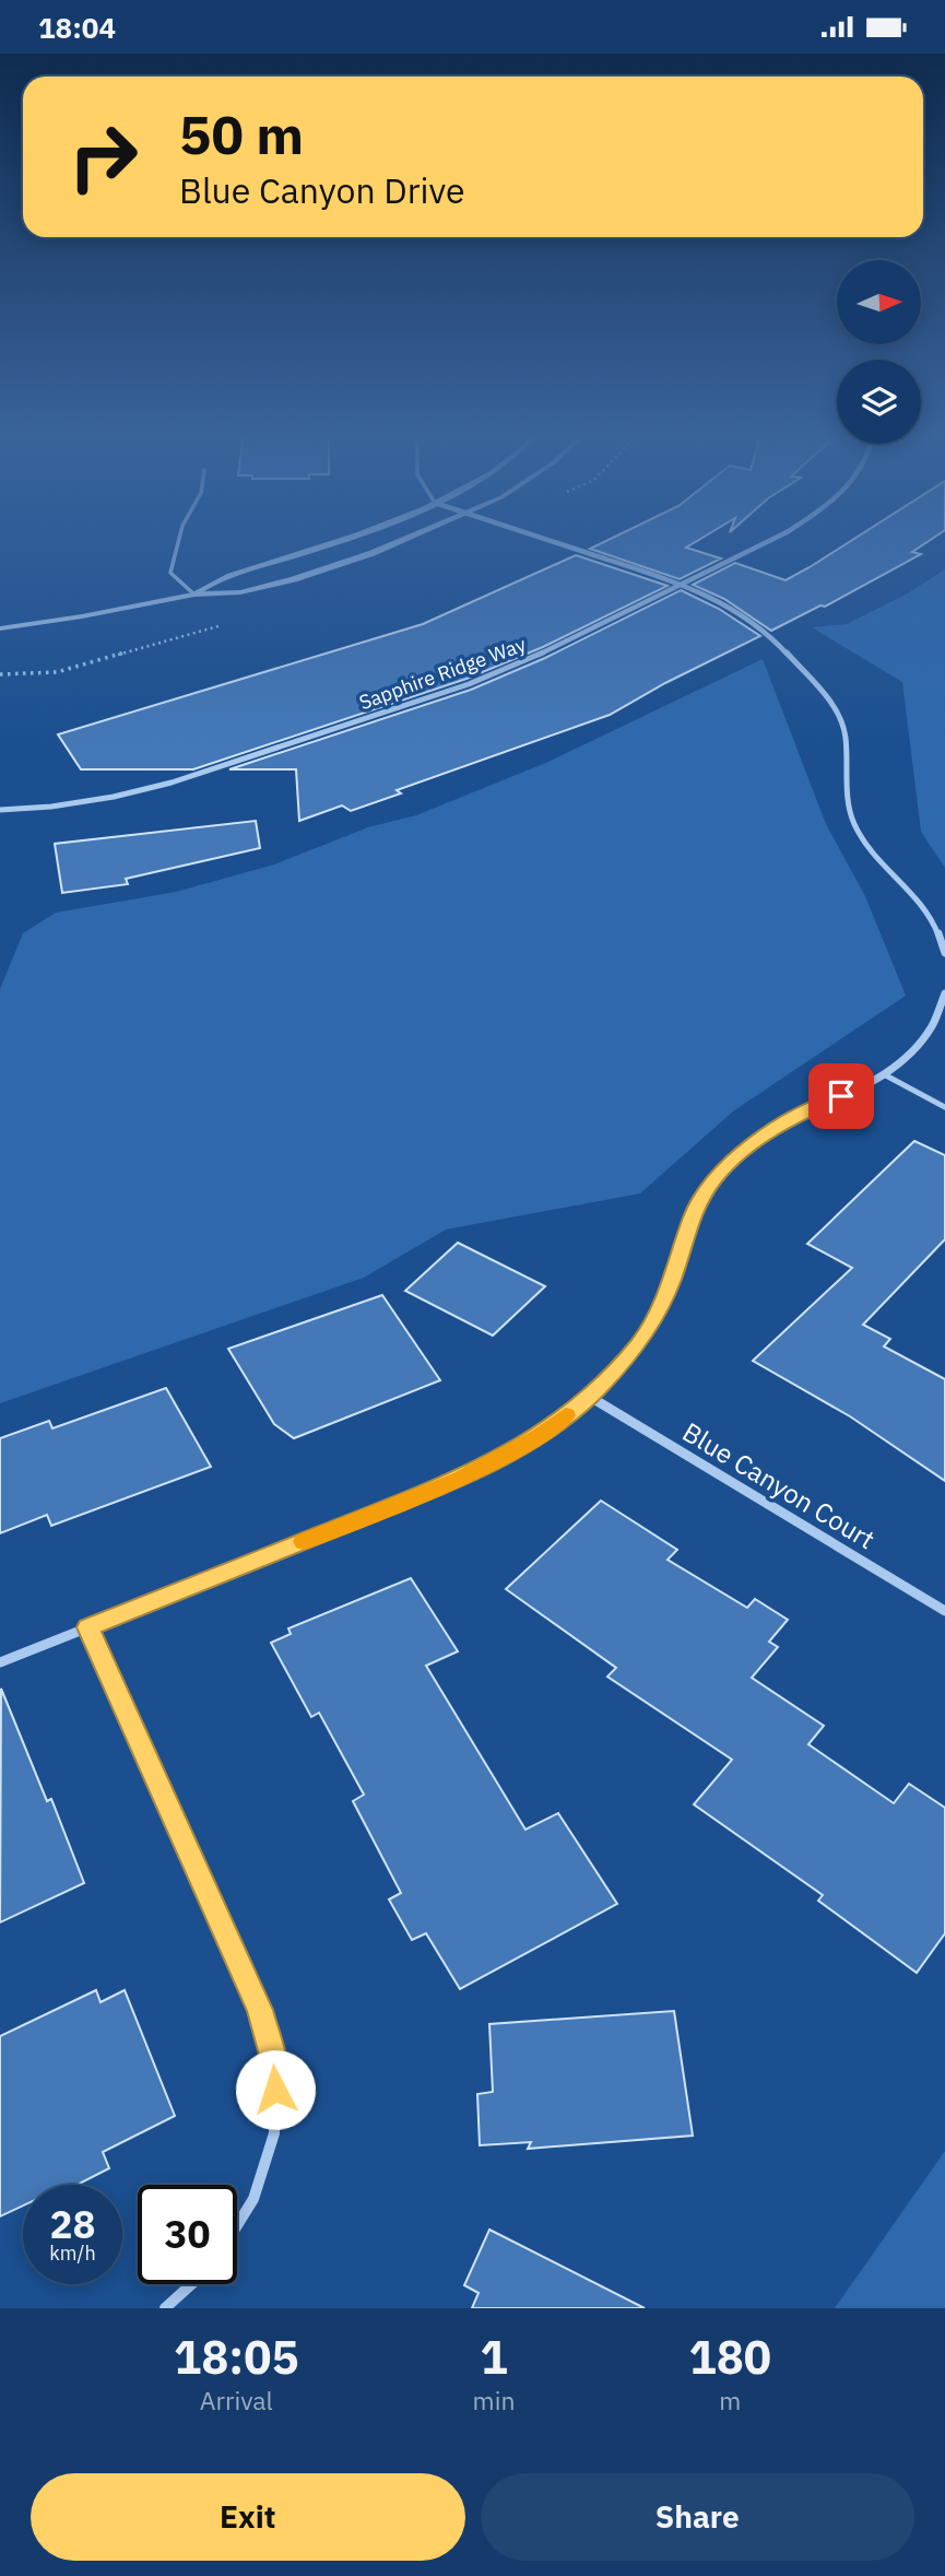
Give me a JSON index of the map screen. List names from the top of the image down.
{
  "streets": {
    "street": ["Sapphire Ridge Way", "Blue Canyon Court"]
  },
  "north": "right",
  "page": {
    "status": "18:04",
    "turn": ["50 m", "Blue Canyon Drive"],
    "speed": "28 km/h",
    "limit": "30",
    "eta": [
      "18:05",
      "Arrival",
      "1",
      "min",
      "180",
      "m"
    ],
    "buttons": ["Exit", "Share"]
  }
}
